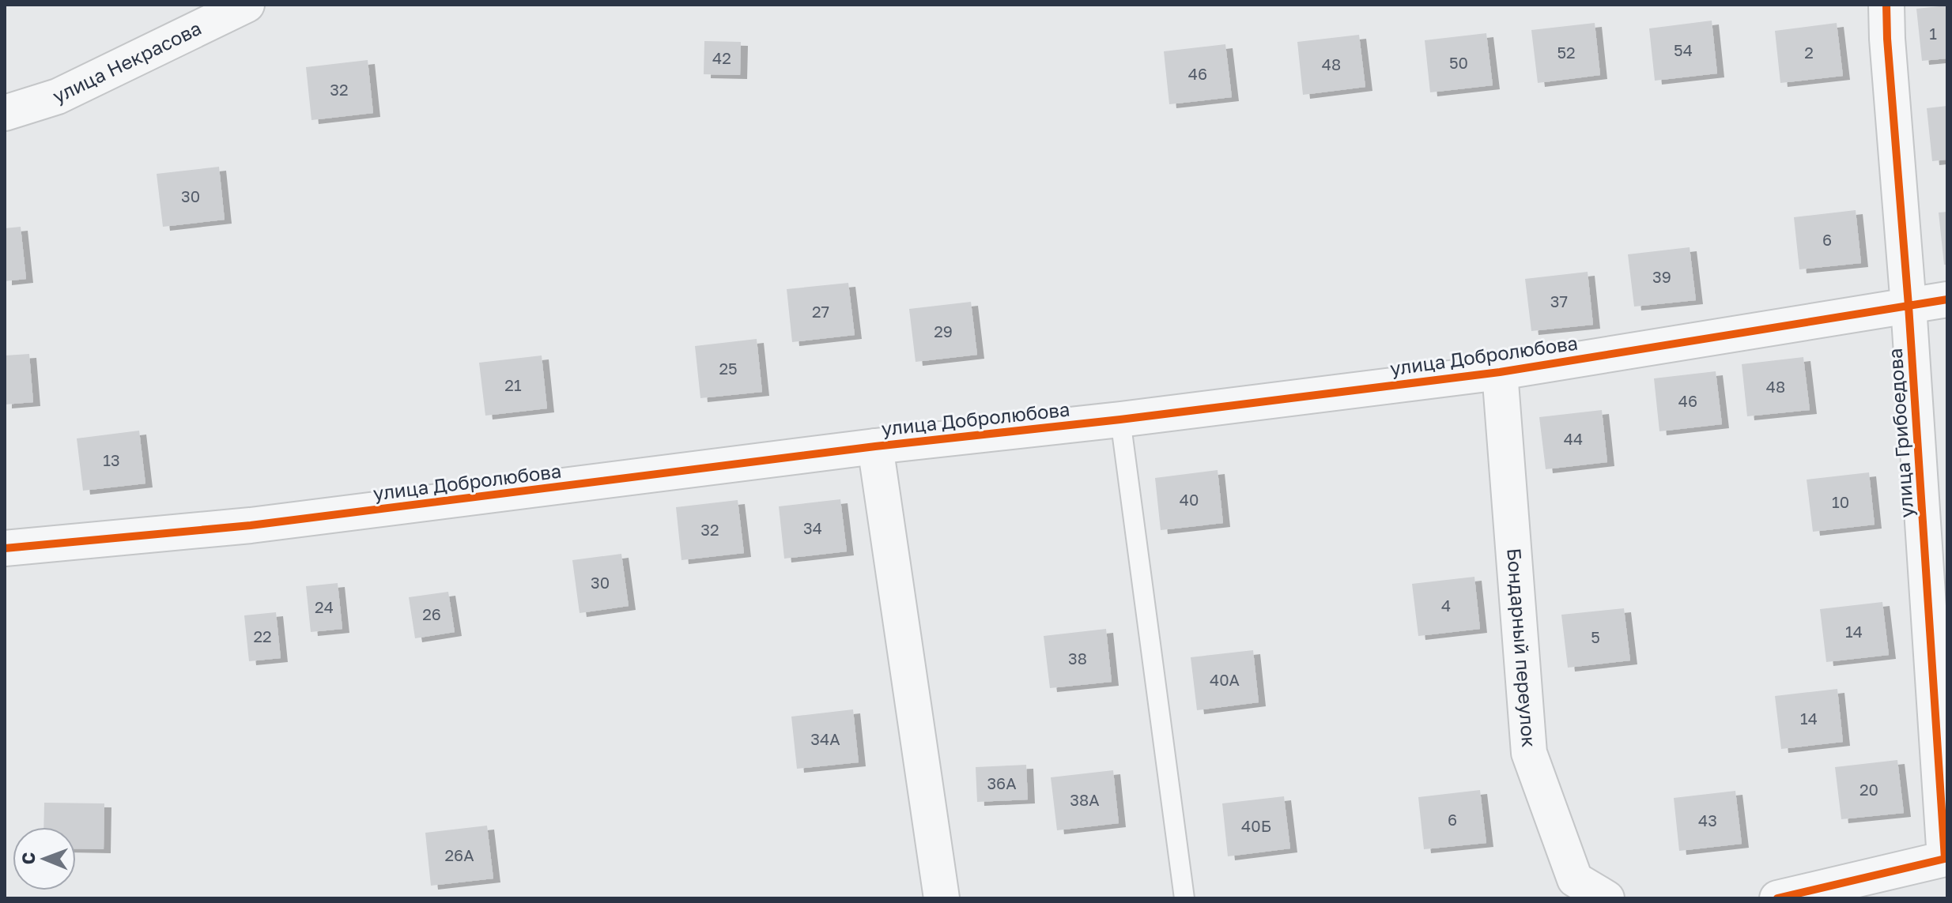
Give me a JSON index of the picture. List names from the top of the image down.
{
  "streets": {
    "street": [
      "улица Некрасова",
      "улица Добролюбова",
      "улица Грибоедова",
      "Бондарный переулок"
    ]
  },
  "crossings": [
    ["улица Добролюбова", "улица Грибоедова"],
    ["улица Добролюбова", "Бондарный переулок"]
  ],
  "house_numbers": [
    "1",
    "54",
    "52",
    "2",
    "42",
    "50",
    "48",
    "46",
    "32",
    "30",
    "6",
    "39",
    "37",
    "27",
    "29",
    "25",
    "21",
    "48",
    "46",
    "44",
    "13",
    "40",
    "10",
    "34",
    "32",
    "30",
    "4",
    "24",
    "26",
    "14",
    "22",
    "5",
    "38",
    "40А",
    "14",
    "34А",
    "36А",
    "20",
    "38А",
    "6",
    "43",
    "40Б",
    "26А"
  ],
  "north": "left"
}
